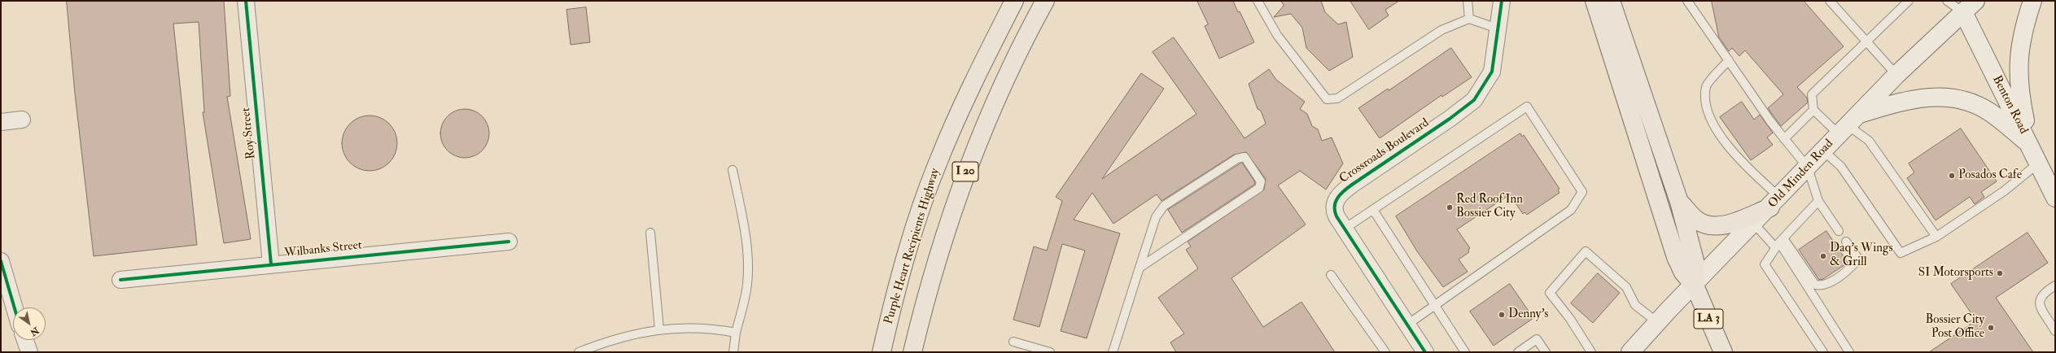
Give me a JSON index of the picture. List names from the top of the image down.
{
  "streets": {
    "main road": [
      "Benton Road",
      "I 20",
      "Old Minden Road",
      "Purple Heart Recipients Highway",
      "LA 3"
    ],
    "street": ["Roy Street", "Crossroads Boulevard", "Wilbanks Street"]
  },
  "crossings": [
    ["Benton Road", "Old Minden Road"],
    ["Roy Street", "Wilbanks Street"],
    ["Old Minden Road", "LA 3"]
  ],
  "places": [
    "Posados Cafe",
    "Red Roof Inn Bossier City",
    "Daq's Wings & Grill",
    "SI Motorsports",
    "Denny's",
    "Bossier City Post Office"
  ],
  "north": "bottom right"
}
